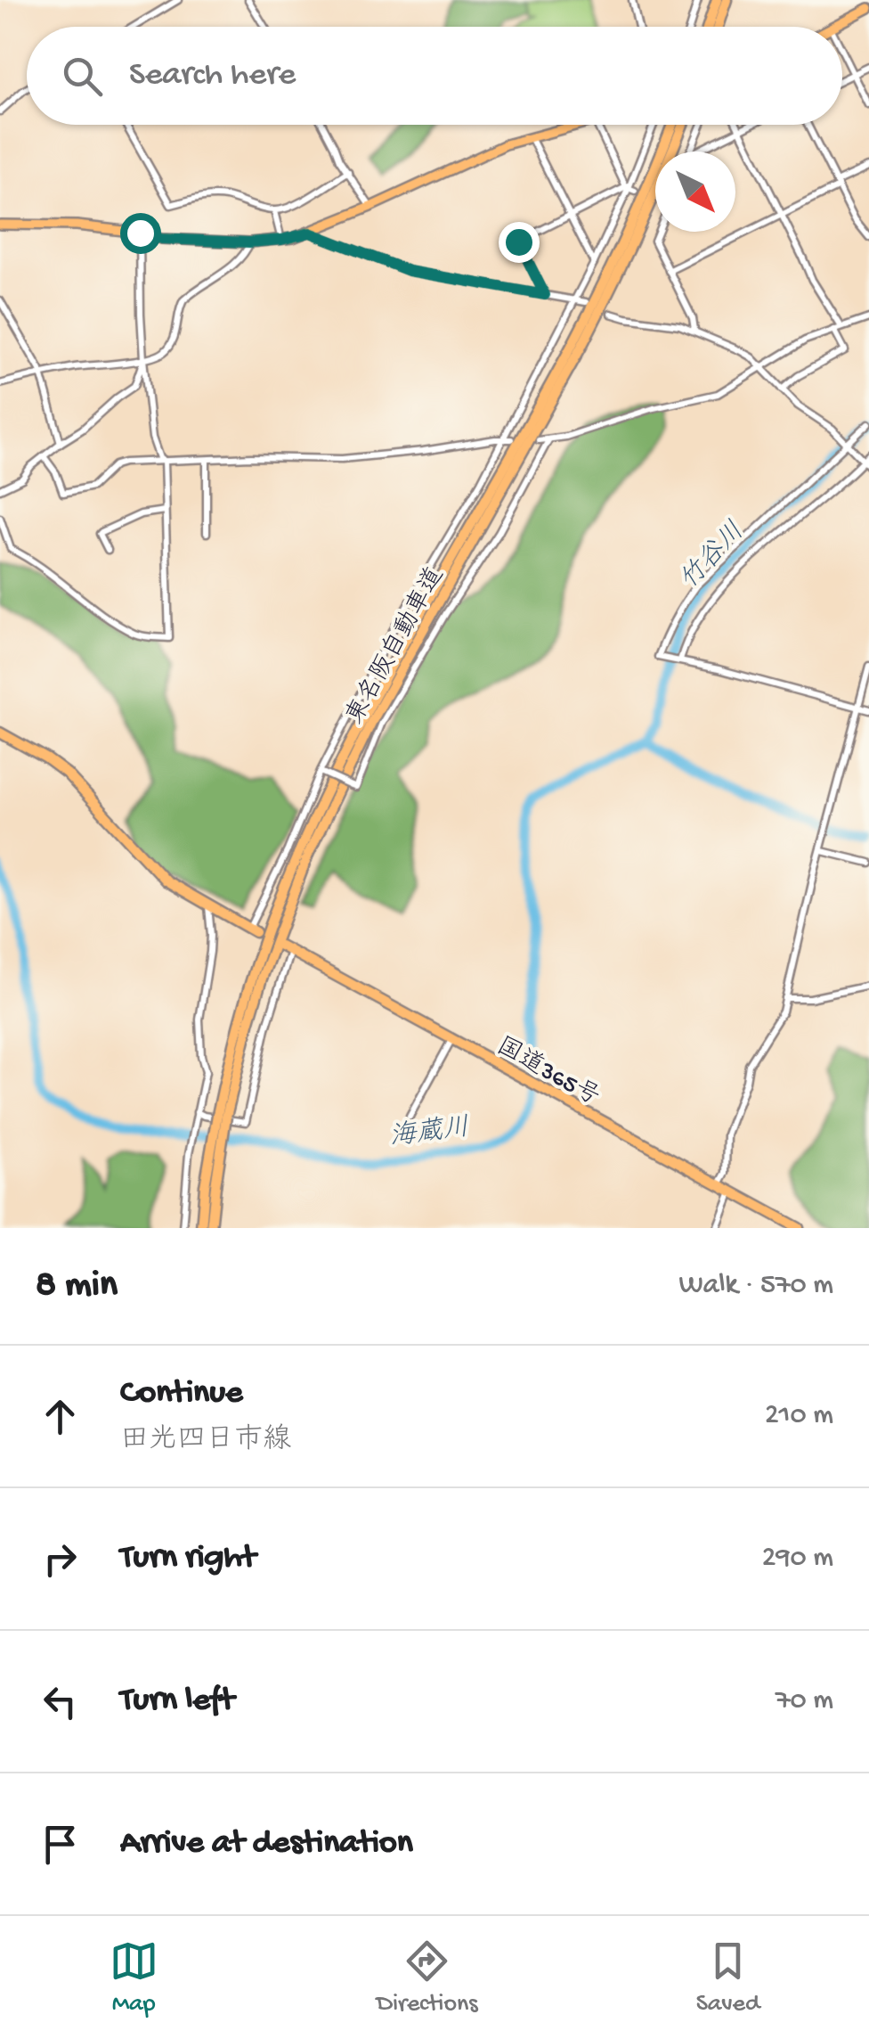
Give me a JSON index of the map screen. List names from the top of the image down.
{
  "streets": {
    "highway": ["東名阪自動車道", "国道365号"]
  },
  "water": ["竹谷川", "海蔵川"],
  "north": "bottom right",
  "page": {
    "search": "Search here",
    "heading": ["8 min", "Walk · 570 m"],
    "list": [
      ["Continue", "田光四日市線", "210 m"],
      ["Turn right", "290 m"],
      ["Turn left", "70 m"],
      "Arrive at destination"
    ],
    "nav": ["Map", "Directions", "Saved"]
  }
}
